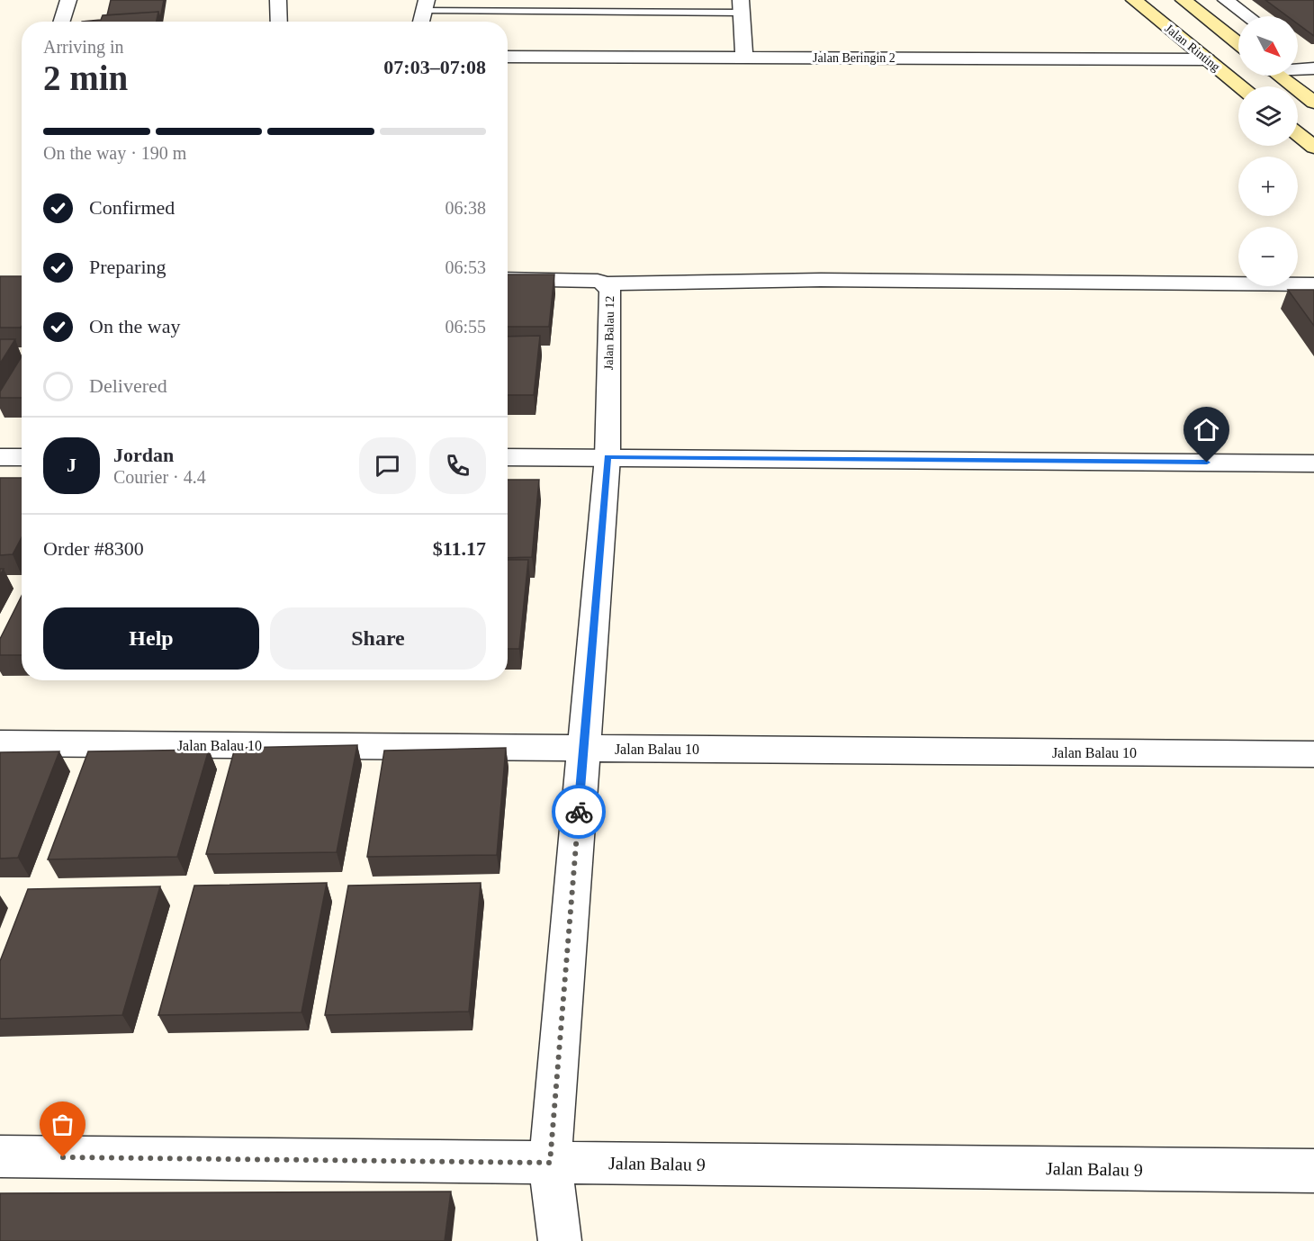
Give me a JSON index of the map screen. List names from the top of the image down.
{
  "streets": {
    "main road": ["Jalan Rinting"],
    "street": [
      "Jalan Beringin 2",
      "Jalan Balau 12",
      "Jalan Balau 10",
      "Jalan Balau 9"
    ]
  },
  "crossings": [
    ["Jalan Rinting", "Jalan Beringin 2"],
    ["Jalan Balau 12", "Jalan Balau 10"],
    ["Jalan Balau 12", "Jalan Balau 9"]
  ],
  "north": "bottom right",
  "page": {
    "map_buttons": ["+", "−"],
    "heading": ["2 min", "Arriving in", "07:03–07:08"],
    "panel": [
      "Jordan",
      "Courier · 4.4",
      "Order #8300",
      "$11.17"
    ],
    "bar": "On the way · 190 m",
    "list": [
      ["Confirmed", "06:38"],
      ["Preparing", "06:53"],
      ["On the way", "06:55"],
      "Delivered"
    ],
    "round": "J",
    "buttons": ["Help", "Share"]
  }
}
